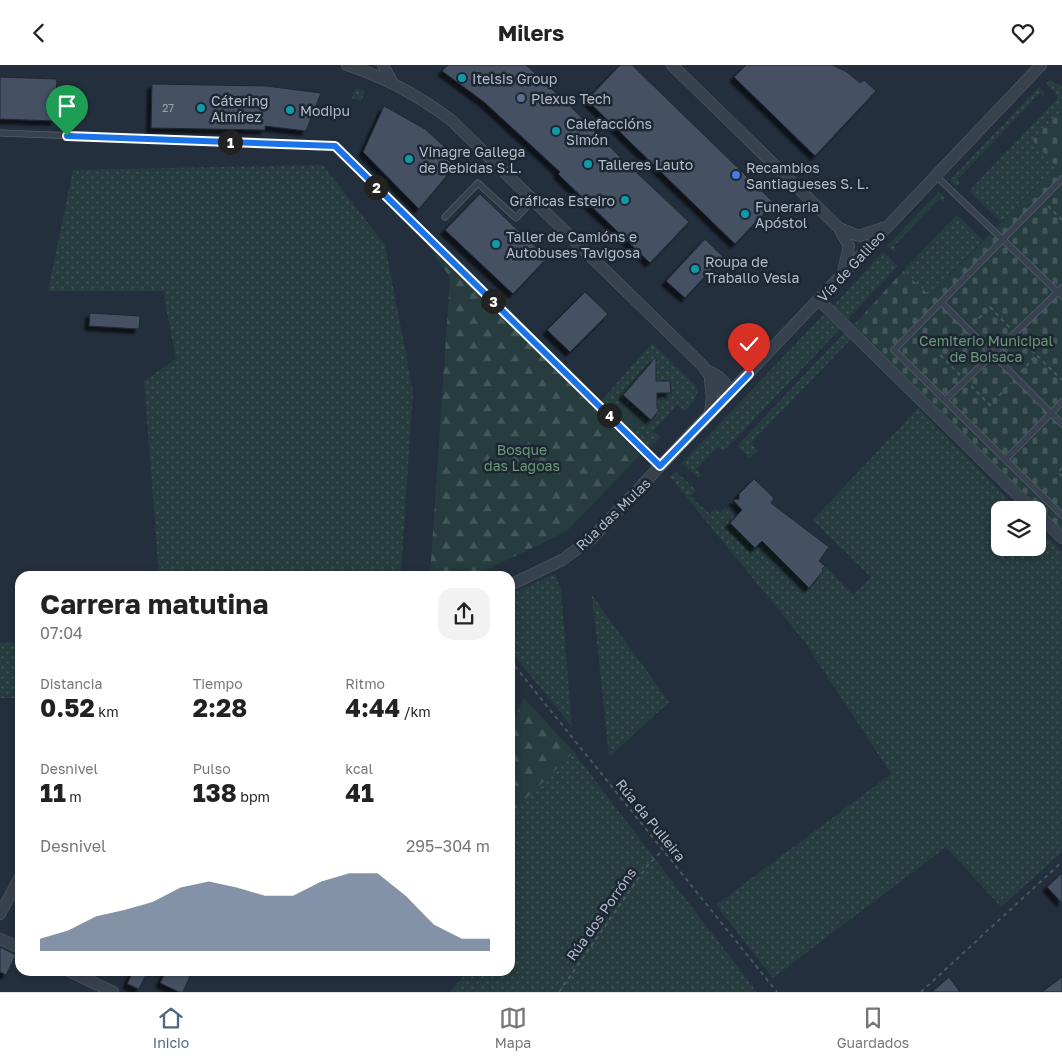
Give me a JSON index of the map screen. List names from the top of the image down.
{
  "streets": {
    "street": ["Vía de Galileo", "Rúa das Mulas"],
    "path": ["Rúa da Pulleira", "Rúa dos Porróns"]
  },
  "crossings": [
    ["Vía de Galileo", "Rúa das Mulas"],
    ["Rúa da Pulleira", "Rúa dos Porróns"]
  ],
  "parks": ["Cemiterio Municipal de Boisaca", "Bosque das Lagoas"],
  "places": [
    "Itelsis Group",
    "Plexus Tech",
    "Cátering Almírez",
    "Modipu",
    "Calefaccións Simón",
    "Vinagre Gallega de Bebidas S.L.",
    "Talleres Lauto",
    "Recambios Santiagueses S. L.",
    "Gráficas Esteiro",
    "Funeraria Apóstol",
    "Taller de Camións e Autobuses Tavigosa",
    "Roupa de Traballo Vesla"
  ],
  "house_numbers": ["27"],
  "page": {
    "header": "Milers",
    "pins": [
      "1",
      "2",
      "3",
      "4"
    ],
    "heading": ["Carrera matutina", "07:04"],
    "stats": [
      ["Distancia", "0.52 km"],
      ["Tiempo", "2:28"],
      ["Ritmo", "4:44 /km"],
      ["Desnivel", "11 m"],
      ["Pulso", "138 bpm"],
      ["kcal", "41"]
    ],
    "chart": ["Desnivel", "295–304 m"],
    "tabs": ["Inicio", "Mapa", "Guardados"]
  }
}
